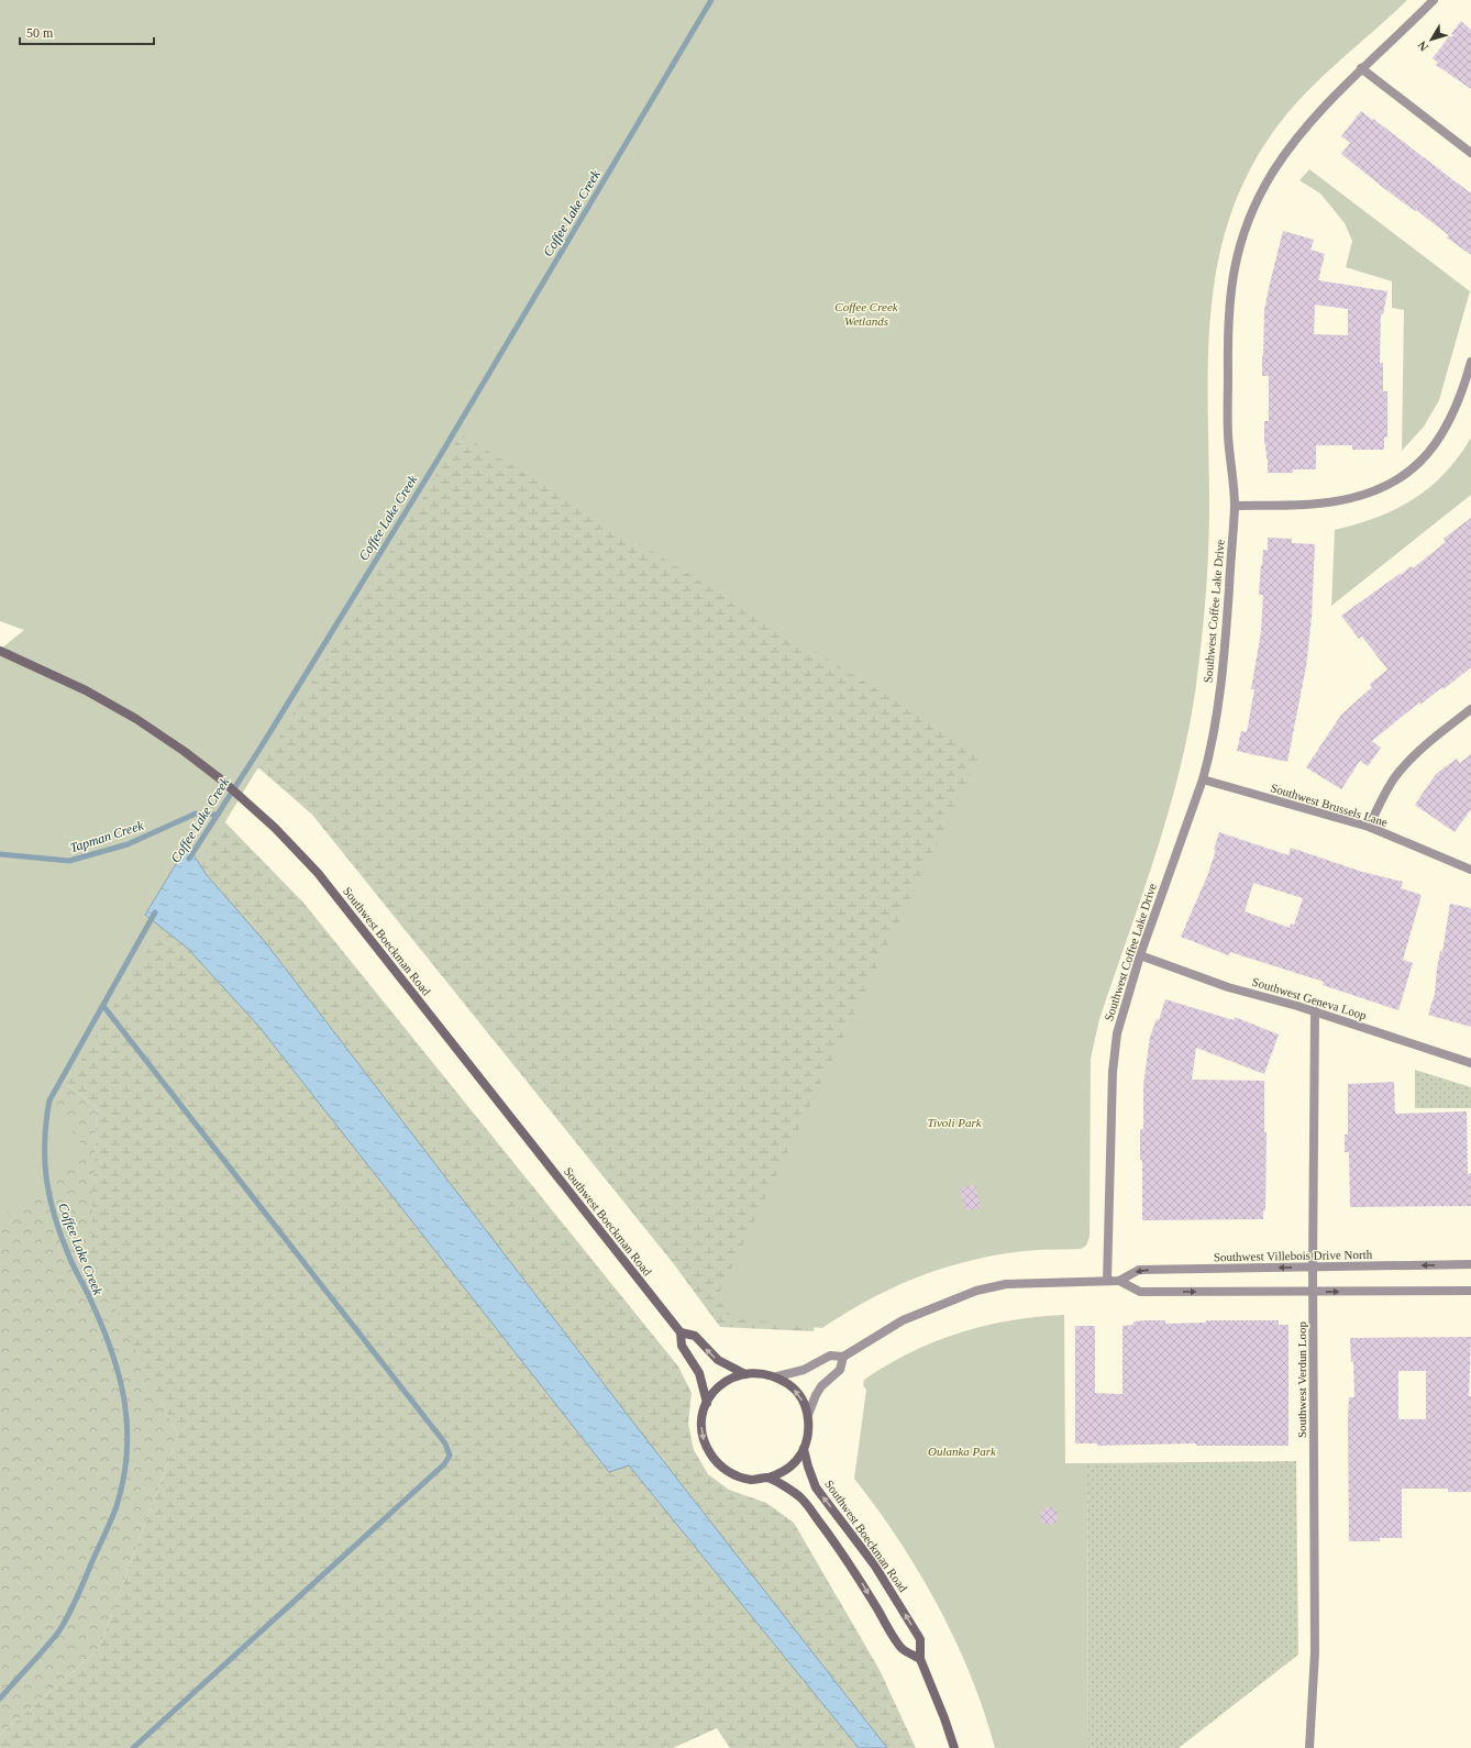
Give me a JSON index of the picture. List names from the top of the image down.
{
  "streets": {
    "main road": ["Southwest Boeckman Road"],
    "street": [
      "Southwest Coffee Lake Drive",
      "Southwest Brussels Lane",
      "Southwest Geneva Loop",
      "Southwest Villebois Drive North",
      "Southwest Verdun Loop"
    ]
  },
  "crossings": [
    ["Southwest Coffee Lake Drive", "Southwest Brussels Lane"],
    ["Southwest Coffee Lake Drive", "Southwest Geneva Loop"],
    ["Southwest Coffee Lake Drive", "Southwest Villebois Drive North"],
    ["Southwest Boeckman Road", "Southwest Villebois Drive North"],
    ["Southwest Geneva Loop", "Southwest Verdun Loop"],
    ["Southwest Villebois Drive North", "Southwest Verdun Loop"]
  ],
  "water": ["Coffee Lake Creek", "Tapman Creek"],
  "parks": ["Coffee Creek Wetlands", "Tivoli Park", "Oulanka Park"],
  "scale_bar": "50 m",
  "north": "bottom left"
}
